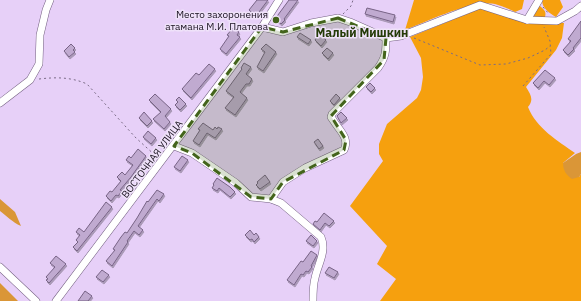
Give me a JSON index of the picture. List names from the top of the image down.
{
  "streets": {
    "street": ["ВОСТОЧНАЯ УЛИЦА"]
  },
  "districts": ["Малый Мишкин"],
  "places": ["Место захоронения атамана М.И. Платова"]
}
